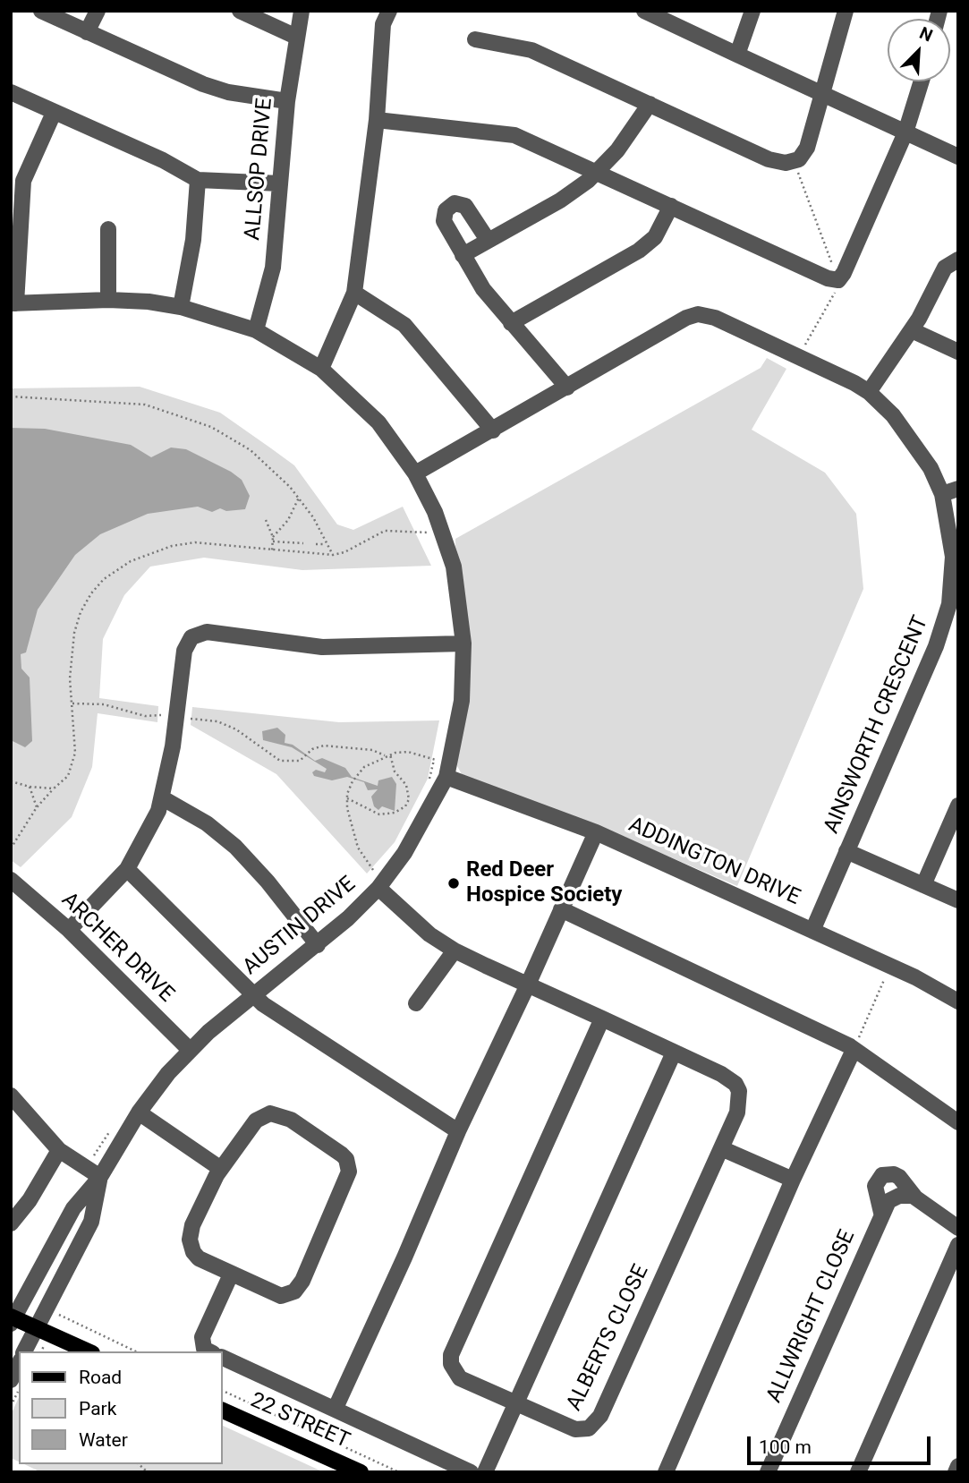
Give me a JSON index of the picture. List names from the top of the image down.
{
  "streets": {
    "main road": ["22 STREET"],
    "street": [
      "ALLSOP DRIVE",
      "AINSWORTH CRESCENT",
      "ADDINGTON DRIVE",
      "AUSTIN DRIVE",
      "ARCHER DRIVE",
      "ALLWRIGHT CLOSE",
      "ALBERTS CLOSE"
    ]
  },
  "crossings": [
    ["ALLSOP DRIVE", "AUSTIN DRIVE"],
    ["AINSWORTH CRESCENT", "ADDINGTON DRIVE"],
    ["AINSWORTH CRESCENT", "AUSTIN DRIVE"],
    ["ADDINGTON DRIVE", "AUSTIN DRIVE"],
    ["AUSTIN DRIVE", "ARCHER DRIVE"],
    ["AUSTIN DRIVE", "ALBERTS CLOSE"]
  ],
  "places": ["Red Deer Hospice Society"],
  "legend": ["Road", "Park", "Water"],
  "scale_bar": "100 m",
  "north": "top right"
}
